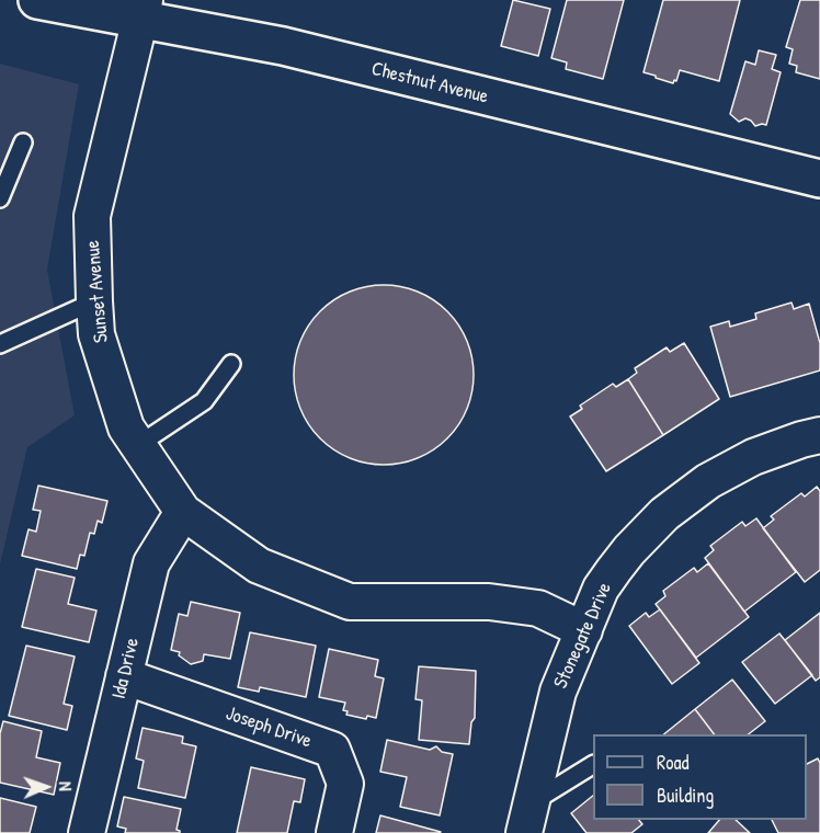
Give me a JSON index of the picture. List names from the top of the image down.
{
  "streets": {
    "main road": ["Chestnut Avenue"],
    "street": [
      "Sunset Avenue",
      "Stonegate Drive",
      "Ida Drive",
      "Joseph Drive"
    ]
  },
  "crossings": [
    ["Chestnut Avenue", "Sunset Avenue"],
    ["Sunset Avenue", "Stonegate Drive"],
    ["Sunset Avenue", "Ida Drive"],
    ["Ida Drive", "Joseph Drive"]
  ],
  "legend": ["Road", "Building"],
  "north": "right"
}
